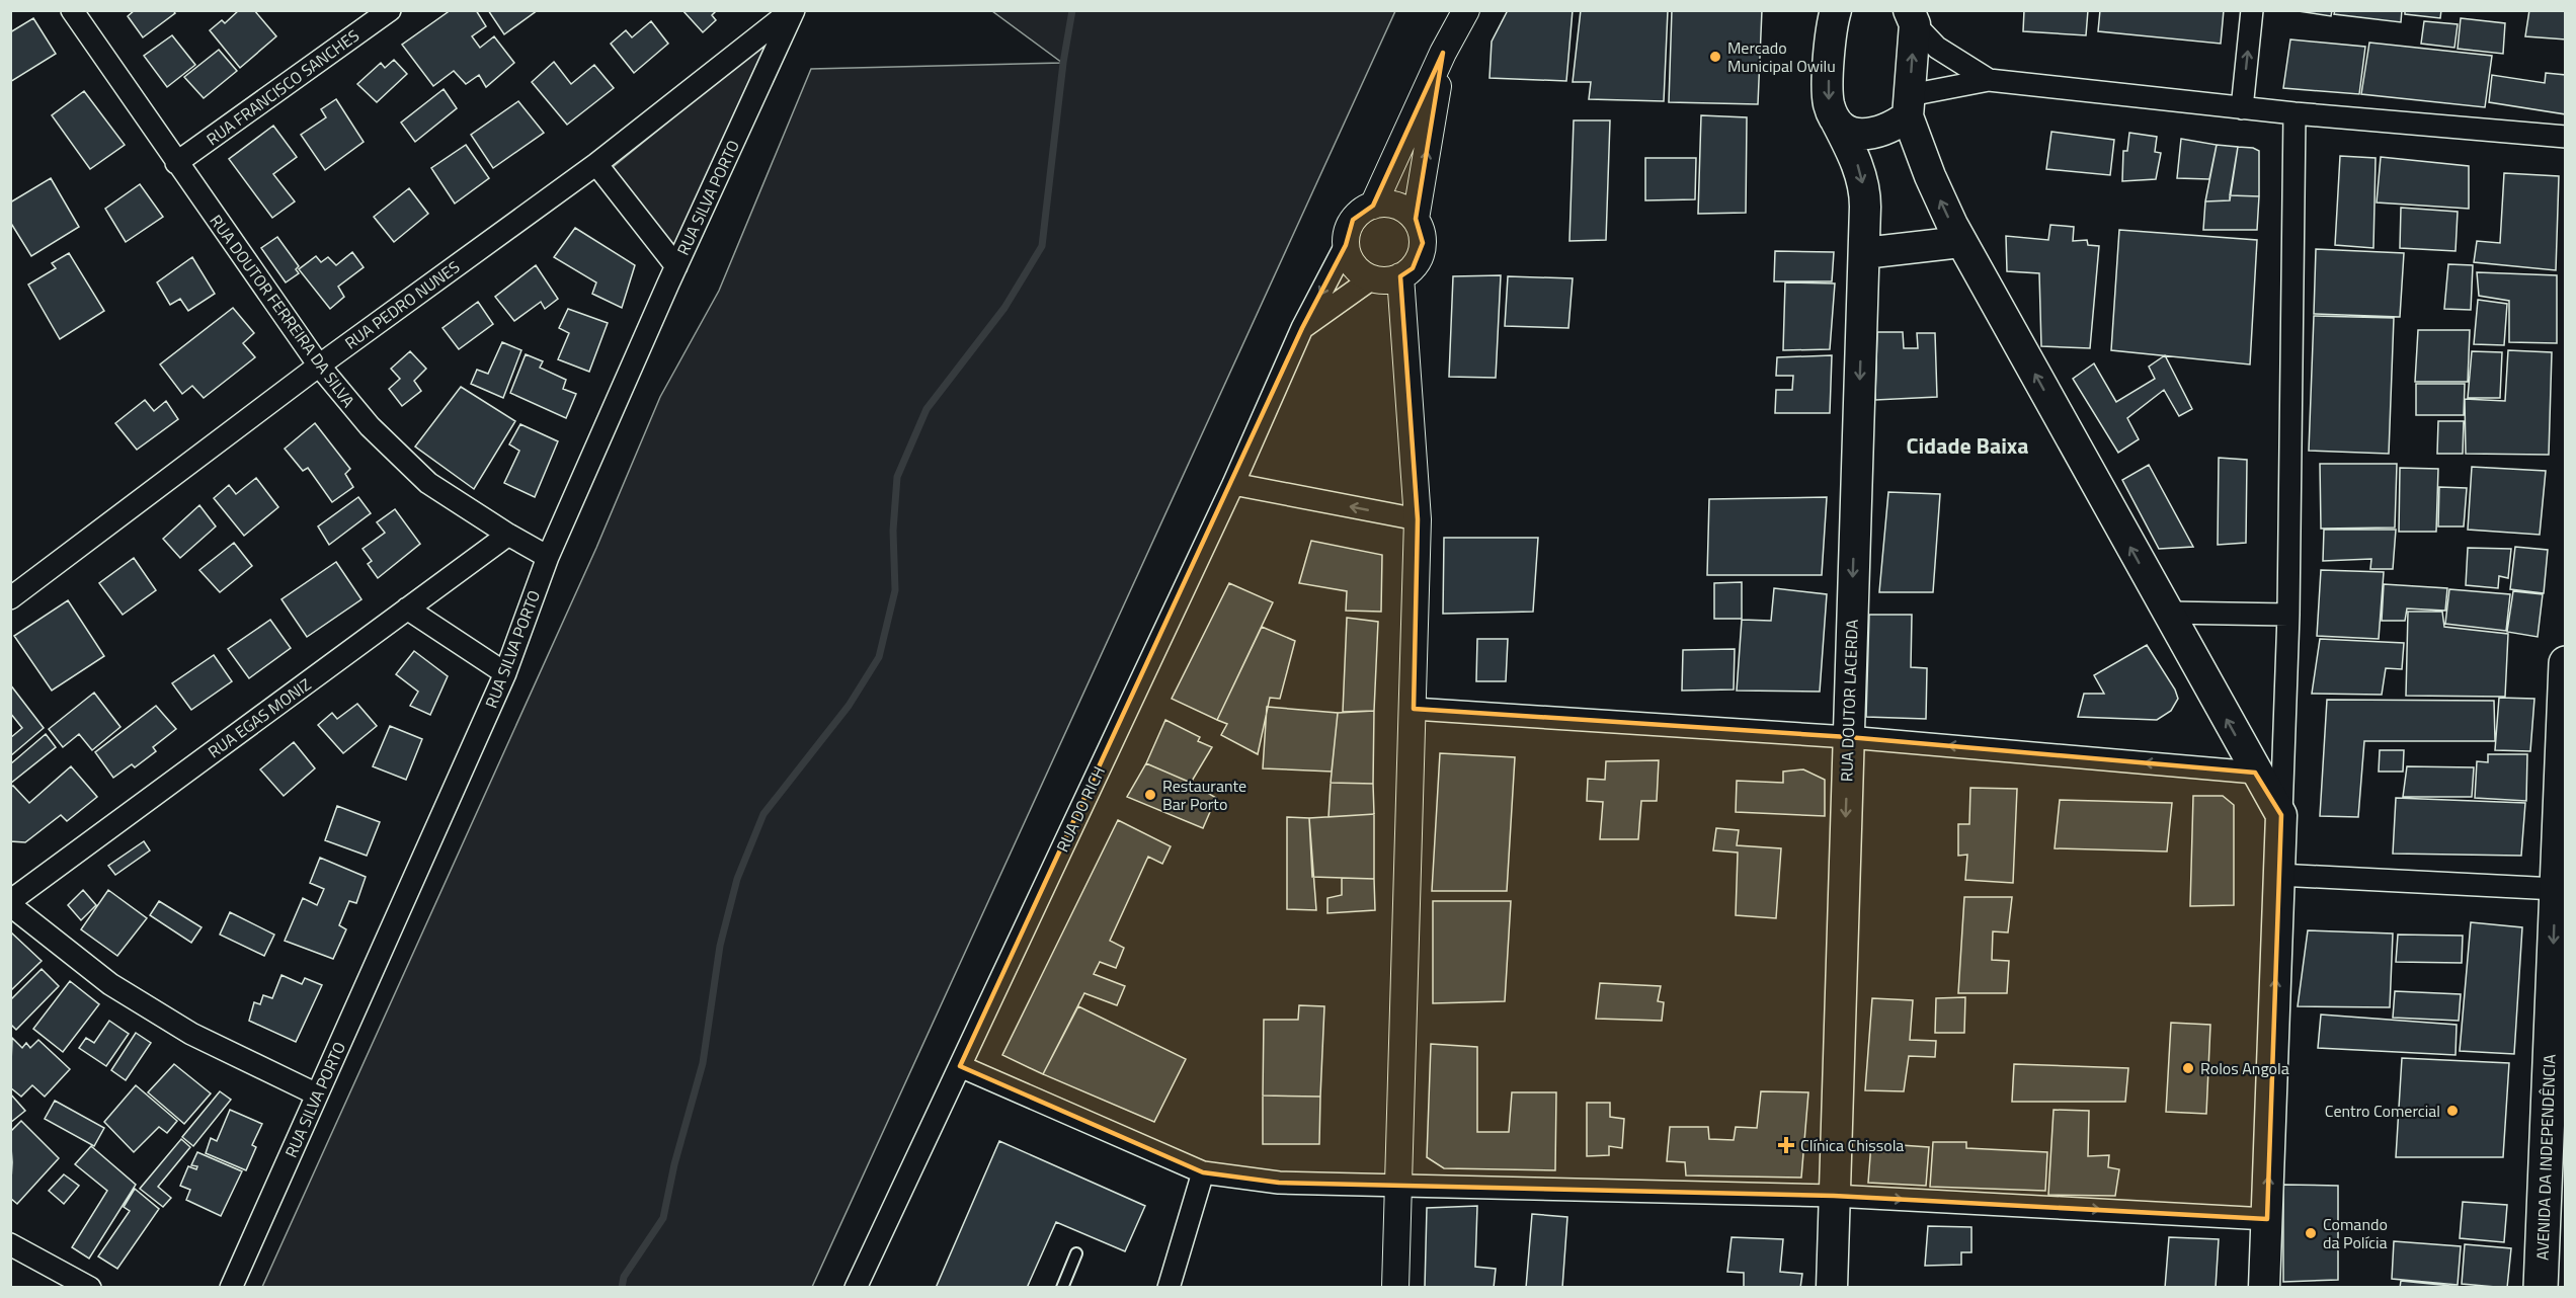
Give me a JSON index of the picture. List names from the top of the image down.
{
  "streets": {
    "main road": ["RUA DOUTOR LACERDA", "AVENIDA DA INDEPENDÊNCIA"],
    "street": [
      "RUA FRANCISCO SANCHES",
      "RUA SILVA PORTO",
      "RUA PEDRO NUNES",
      "RUA DOUTOR FERREIRA DA SILVA",
      "RUA EGAS MONIZ",
      "RUA DO RICH"
    ]
  },
  "crossings": [
    ["RUA FRANCISCO SANCHES", "RUA DOUTOR FERREIRA DA SILVA"],
    ["RUA SILVA PORTO", "RUA PEDRO NUNES"],
    ["RUA SILVA PORTO", "RUA DOUTOR FERREIRA DA SILVA"],
    ["RUA PEDRO NUNES", "RUA DOUTOR FERREIRA DA SILVA"],
    ["RUA DOUTOR FERREIRA DA SILVA", "RUA EGAS MONIZ"]
  ],
  "one_way": ["RUA DOUTOR LACERDA"],
  "districts": ["Cidade Baixa"],
  "places": {
    "other": [
      "Mercado Municipal Owilu",
      "Restaurante Bar Porto",
      "Rolos Angola",
      "Centro Comercial",
      "Comando da Polícia"
    ],
    "health": ["Clínica Chissola"]
  }
}
